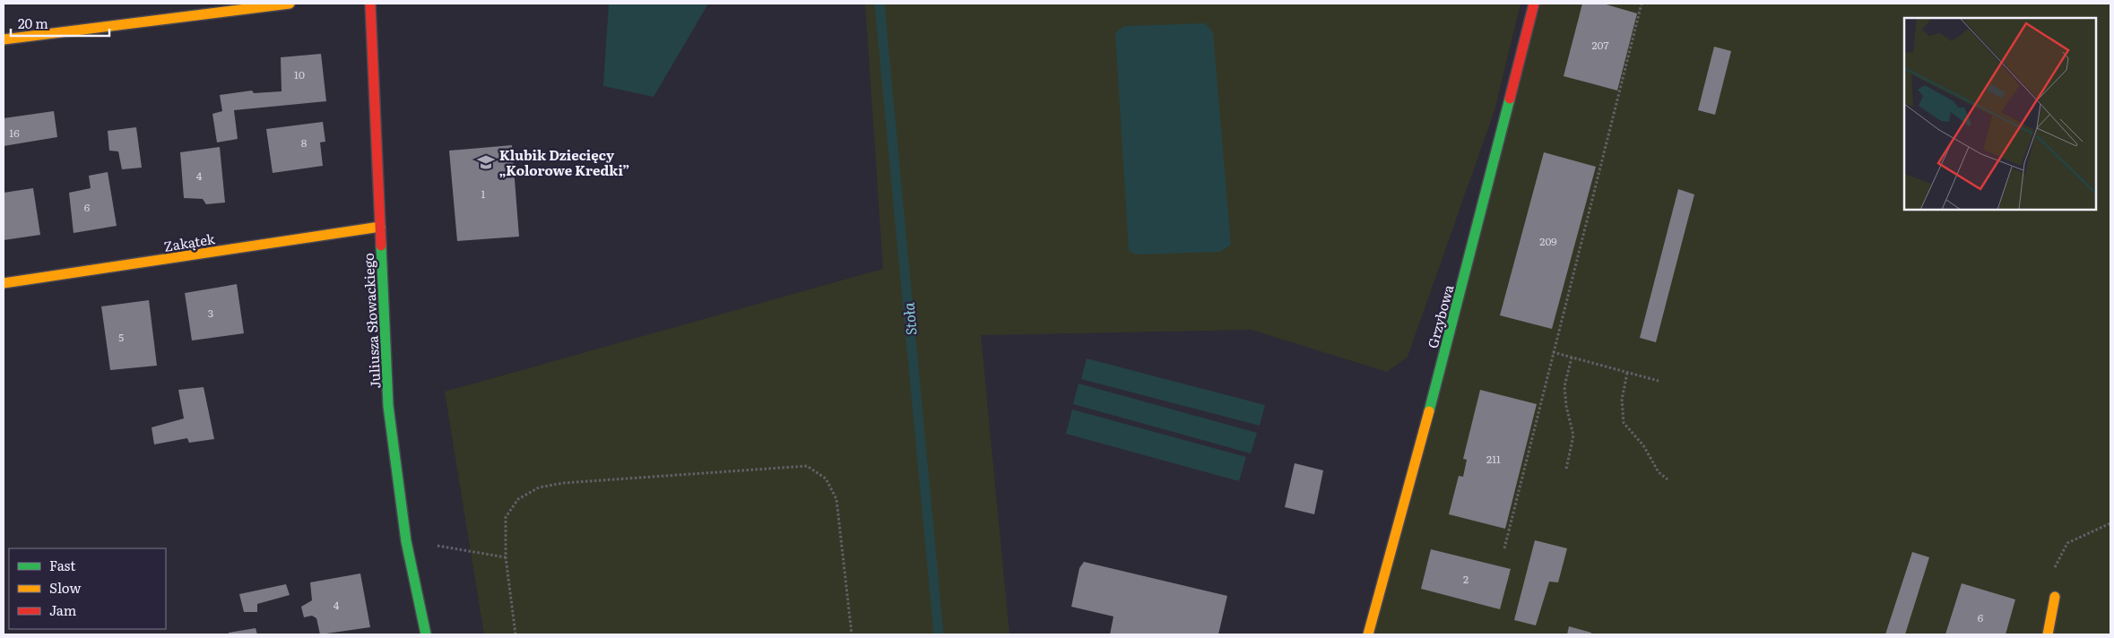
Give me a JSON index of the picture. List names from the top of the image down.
{
  "streets": {
    "street": ["Zakątek", "Grzybowa", "Juliusza Słowackiego"]
  },
  "crossings": [
    ["Zakątek", "Juliusza Słowackiego"]
  ],
  "water": ["Stoła"],
  "places": {
    "school or university": ["Klubik Dziecięcy „Kolorowe Kredki”"]
  },
  "house_numbers": [
    "207",
    "10",
    "16",
    "8",
    "4",
    "1",
    "6",
    "209",
    "3",
    "5",
    "211",
    "2",
    "4",
    "6"
  ],
  "legend": ["Fast", "Slow", "Jam"],
  "scale_bar": "20 m"
}
